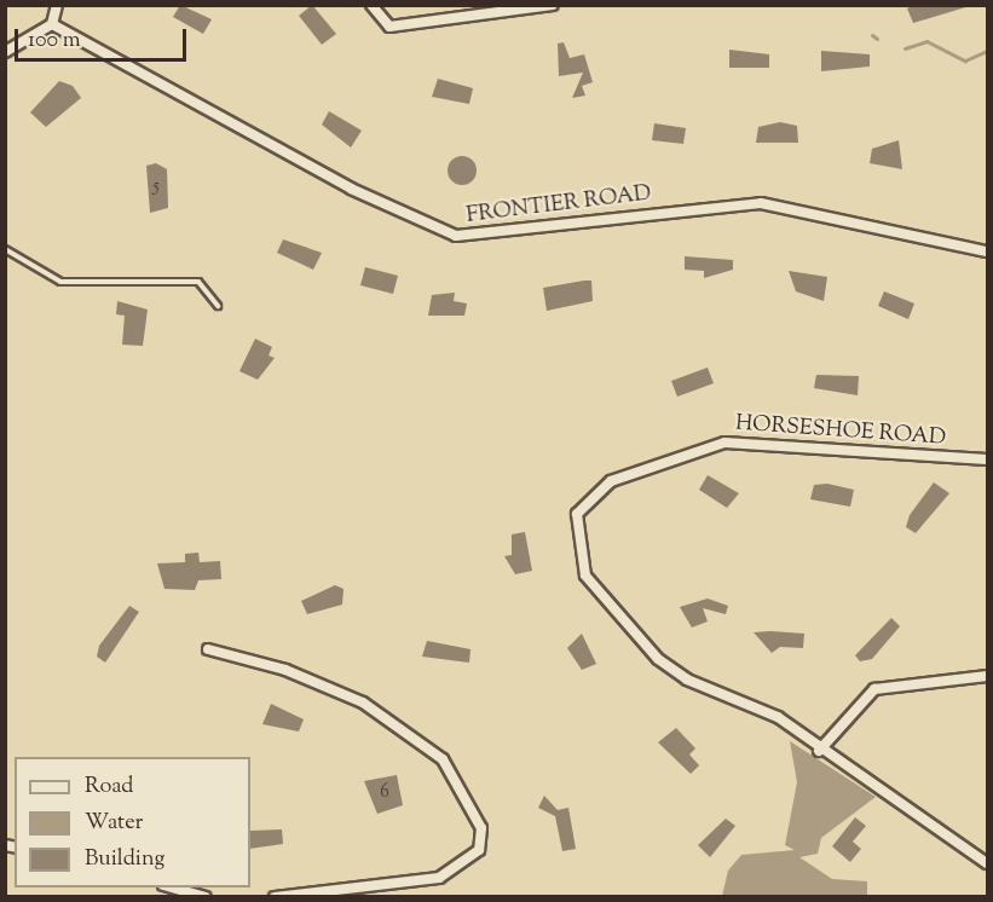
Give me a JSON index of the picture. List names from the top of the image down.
{
  "streets": {
    "street": ["FRONTIER ROAD", "HORSESHOE ROAD"]
  },
  "house_numbers": ["5", "6"],
  "legend": ["Road", "Water", "Building"],
  "scale_bar": "100 m"
}
